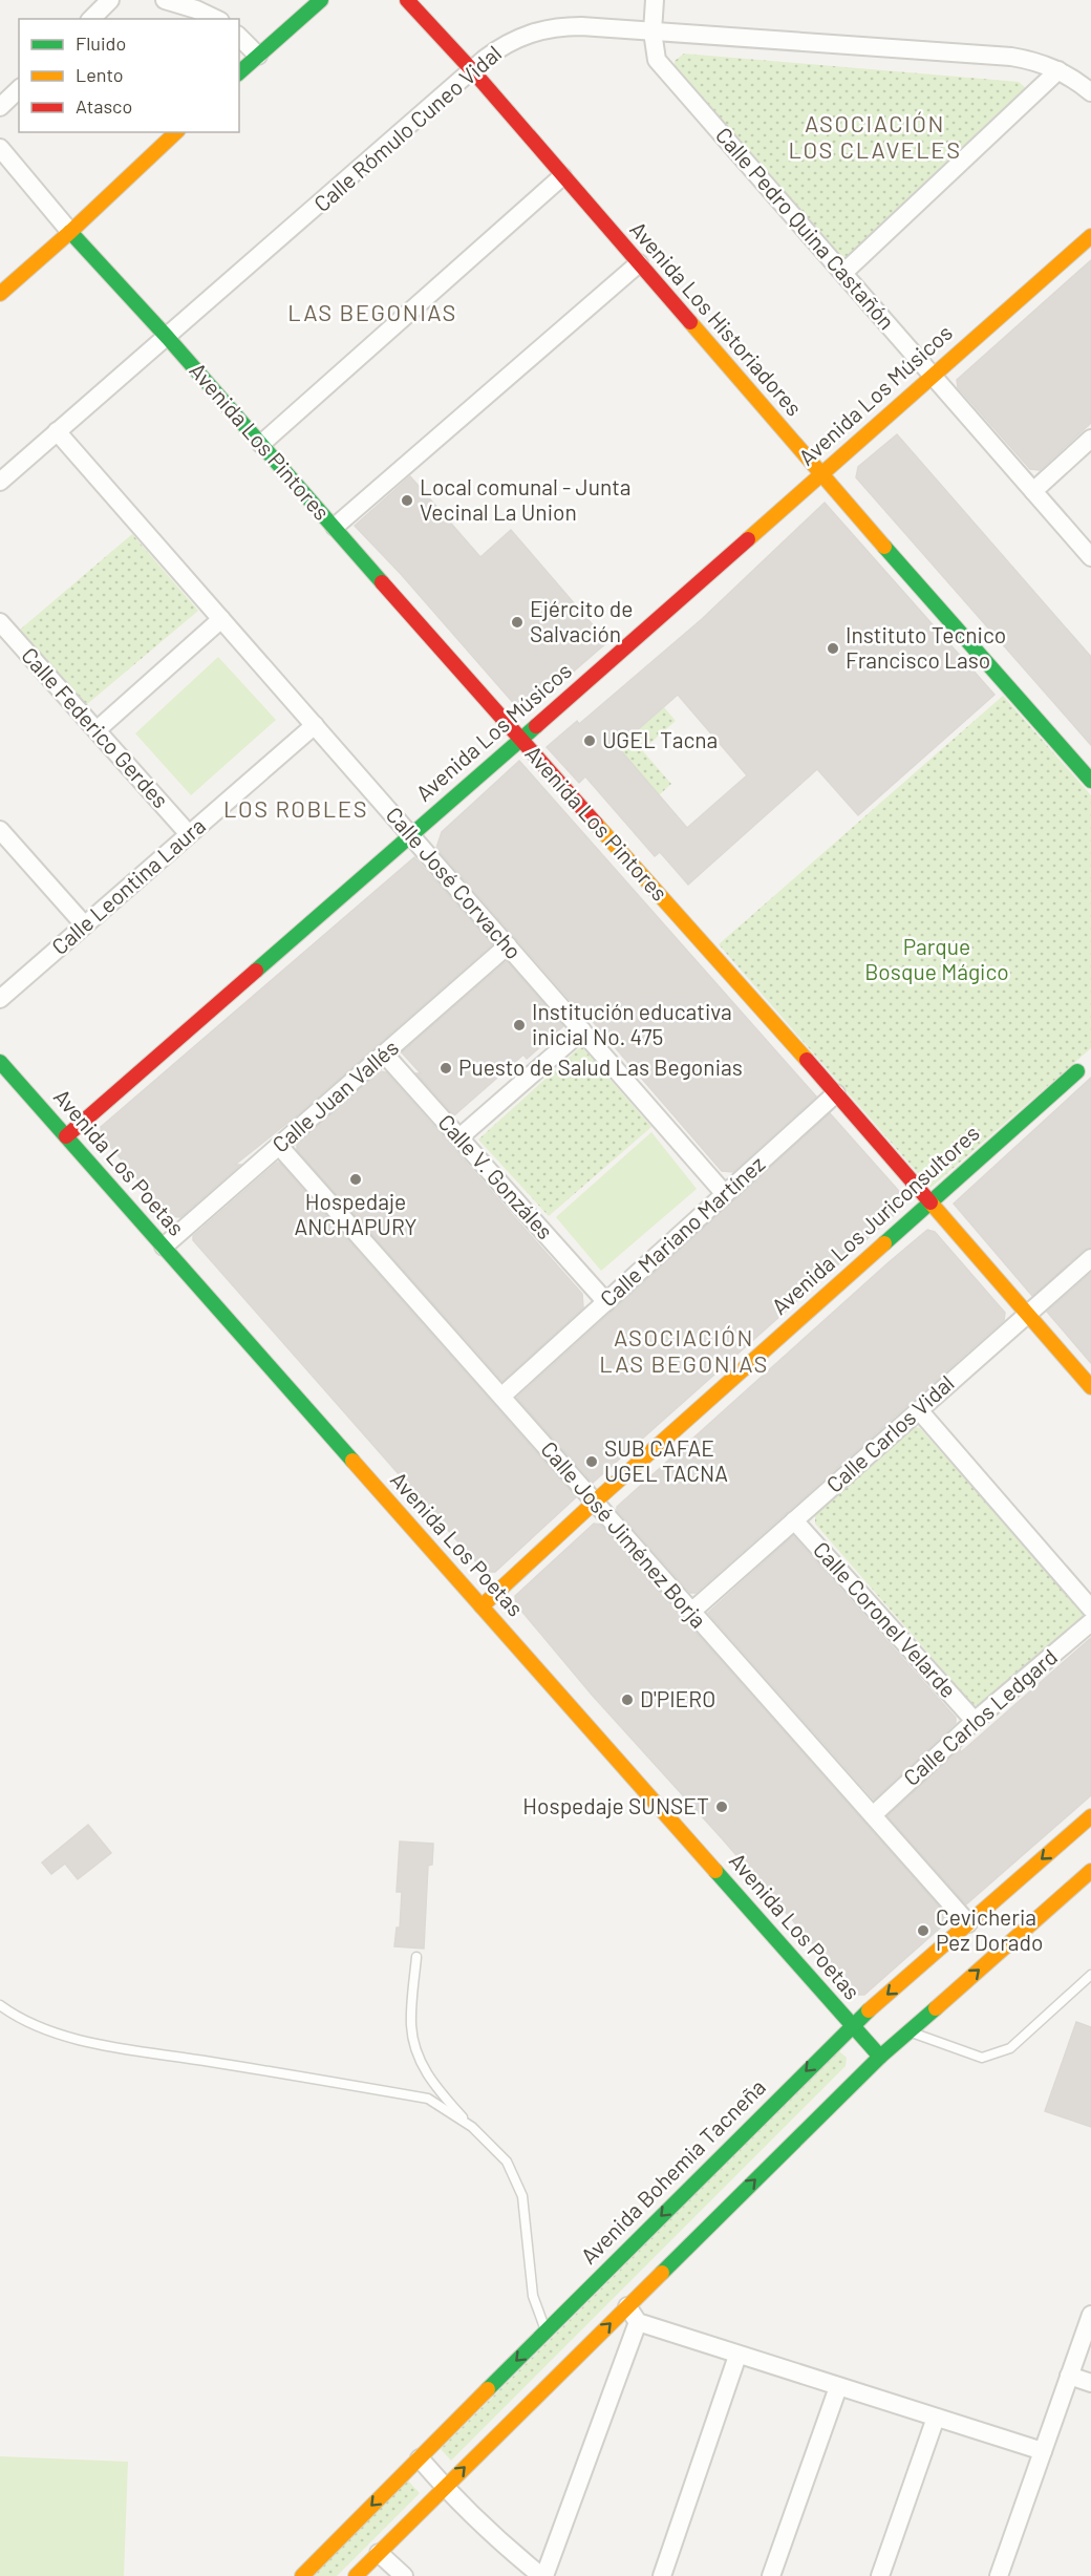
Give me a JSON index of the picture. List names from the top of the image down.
{
  "streets": {
    "street": [
      "Calle Rómulo Cuneo Vidal",
      "Calle Pedro Quina Castañón",
      "Avenida Los Historiadores",
      "Avenida Los Músicos",
      "Avenida Los Pintores",
      "Calle Federico Gerdes",
      "Calle José Corvacho",
      "Calle Leontina Laura",
      "Calle Juan Vallés",
      "Avenida Los Poetas",
      "Calle V. Gonzáles",
      "Avenida Los Juriconsultores",
      "Calle Mariano Martínez",
      "Calle Carlos Vidal",
      "Calle José Jiménez Borja",
      "Calle Coronel Velarde",
      "Calle Carlos Ledgard",
      "Avenida Bohemia Tacneña"
    ]
  },
  "crossings": [
    ["Calle Rómulo Cuneo Vidal", "Calle Pedro Quina Castañón"],
    ["Calle Rómulo Cuneo Vidal", "Avenida Los Historiadores"],
    ["Calle Rómulo Cuneo Vidal", "Avenida Los Pintores"],
    ["Calle Rómulo Cuneo Vidal", "Calle José Corvacho"],
    ["Calle Pedro Quina Castañón", "Avenida Los Músicos"],
    ["Avenida Los Historiadores", "Avenida Los Músicos"],
    ["Avenida Los Músicos", "Avenida Los Pintores"],
    ["Avenida Los Músicos", "Calle José Corvacho"],
    ["Avenida Los Músicos", "Avenida Los Poetas"],
    ["Avenida Los Pintores", "Avenida Los Juriconsultores"],
    ["Avenida Los Pintores", "Calle Mariano Martínez"],
    ["Avenida Los Pintores", "Calle Carlos Vidal"],
    ["Calle Federico Gerdes", "Calle Leontina Laura"],
    ["Calle José Corvacho", "Calle Leontina Laura"],
    ["Calle José Corvacho", "Calle Juan Vallés"],
    ["Calle José Corvacho", "Calle Mariano Martínez"],
    ["Calle Juan Vallés", "Avenida Los Poetas"],
    ["Calle Juan Vallés", "Calle V. Gonzáles"],
    ["Calle Juan Vallés", "Calle José Jiménez Borja"],
    ["Avenida Los Poetas", "Avenida Los Juriconsultores"],
    ["Avenida Los Poetas", "Avenida Bohemia Tacneña"],
    ["Calle V. Gonzáles", "Calle Mariano Martínez"],
    ["Avenida Los Juriconsultores", "Calle José Jiménez Borja"],
    ["Calle Mariano Martínez", "Calle José Jiménez Borja"],
    ["Calle Carlos Vidal", "Calle José Jiménez Borja"],
    ["Calle Carlos Vidal", "Calle Coronel Velarde"],
    ["Calle José Jiménez Borja", "Calle Carlos Ledgard"],
    ["Calle José Jiménez Borja", "Avenida Bohemia Tacneña"],
    ["Calle Coronel Velarde", "Calle Carlos Ledgard"]
  ],
  "districts": [
    "ASOCIACIÓN LOS CLAVELES",
    "LAS BEGONIAS",
    "LOS ROBLES",
    "ASOCIACIÓN LAS BEGONIAS"
  ],
  "parks": ["Parque Bosque Mágico"],
  "places": [
    "Local comunal - Junta Vecinal La Union",
    "Ejército de Salvación",
    "Instituto Tecnico Francisco Laso",
    "UGEL Tacna",
    "Institución educativa inicial No. 475",
    "Puesto de Salud Las Begonias",
    "Hospedaje ANCHAPURY",
    "SUB CAFAE UGEL TACNA",
    "D'PIERO",
    "Hospedaje SUNSET",
    "Cevicheria Pez Dorado"
  ],
  "legend": ["Fluido", "Lento", "Atasco"]
}
